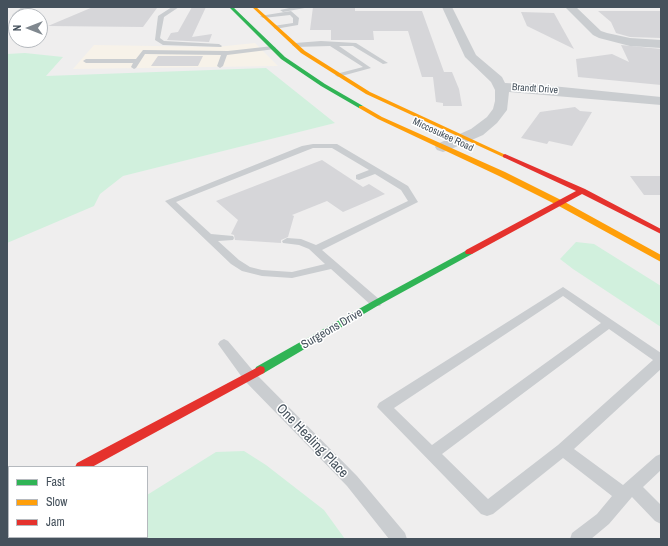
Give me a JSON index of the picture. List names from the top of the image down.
{
  "streets": {
    "street": ["Brandt Drive", "Miccosukee Road", "Surgeons Drive"],
    "lane": ["One Healing Place"]
  },
  "crossings": [
    ["Brandt Drive", "Miccosukee Road"],
    ["Miccosukee Road", "Surgeons Drive"],
    ["Surgeons Drive", "One Healing Place"]
  ],
  "legend": ["Fast", "Slow", "Jam"],
  "north": "left"
}
